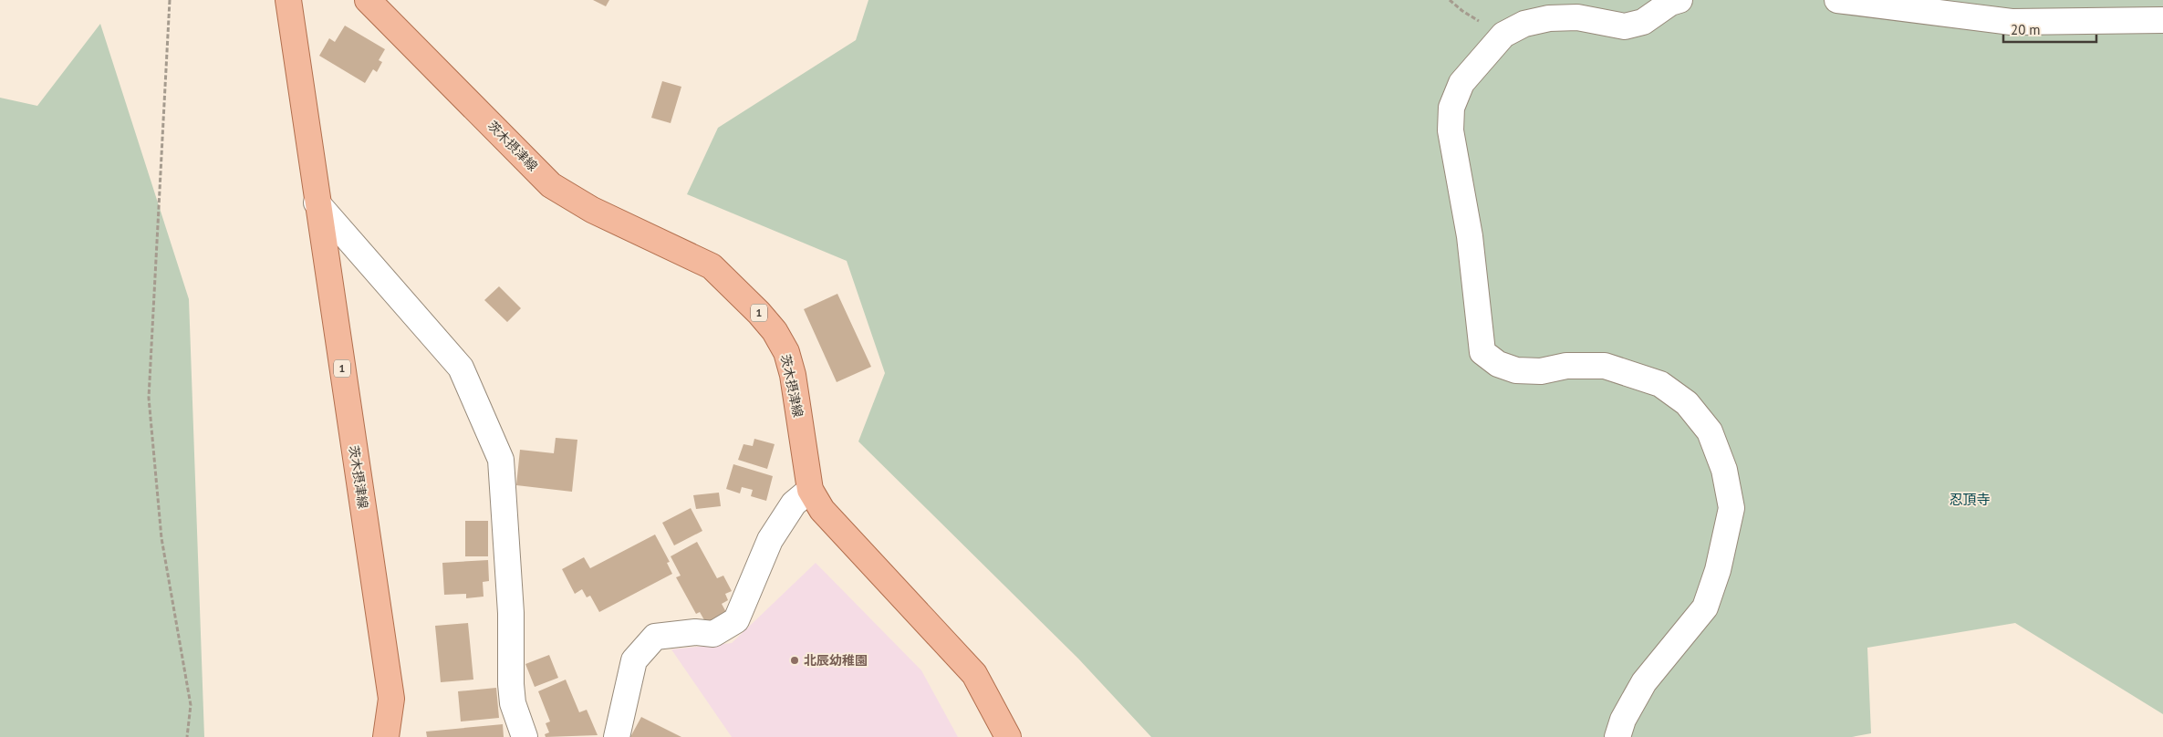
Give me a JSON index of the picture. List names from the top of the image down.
{
  "streets": {
    "main road": ["茨木摂津線", "1"]
  },
  "districts": ["忍頂寺"],
  "places": ["北辰幼稚園"],
  "scale_bar": "20 m"
}
